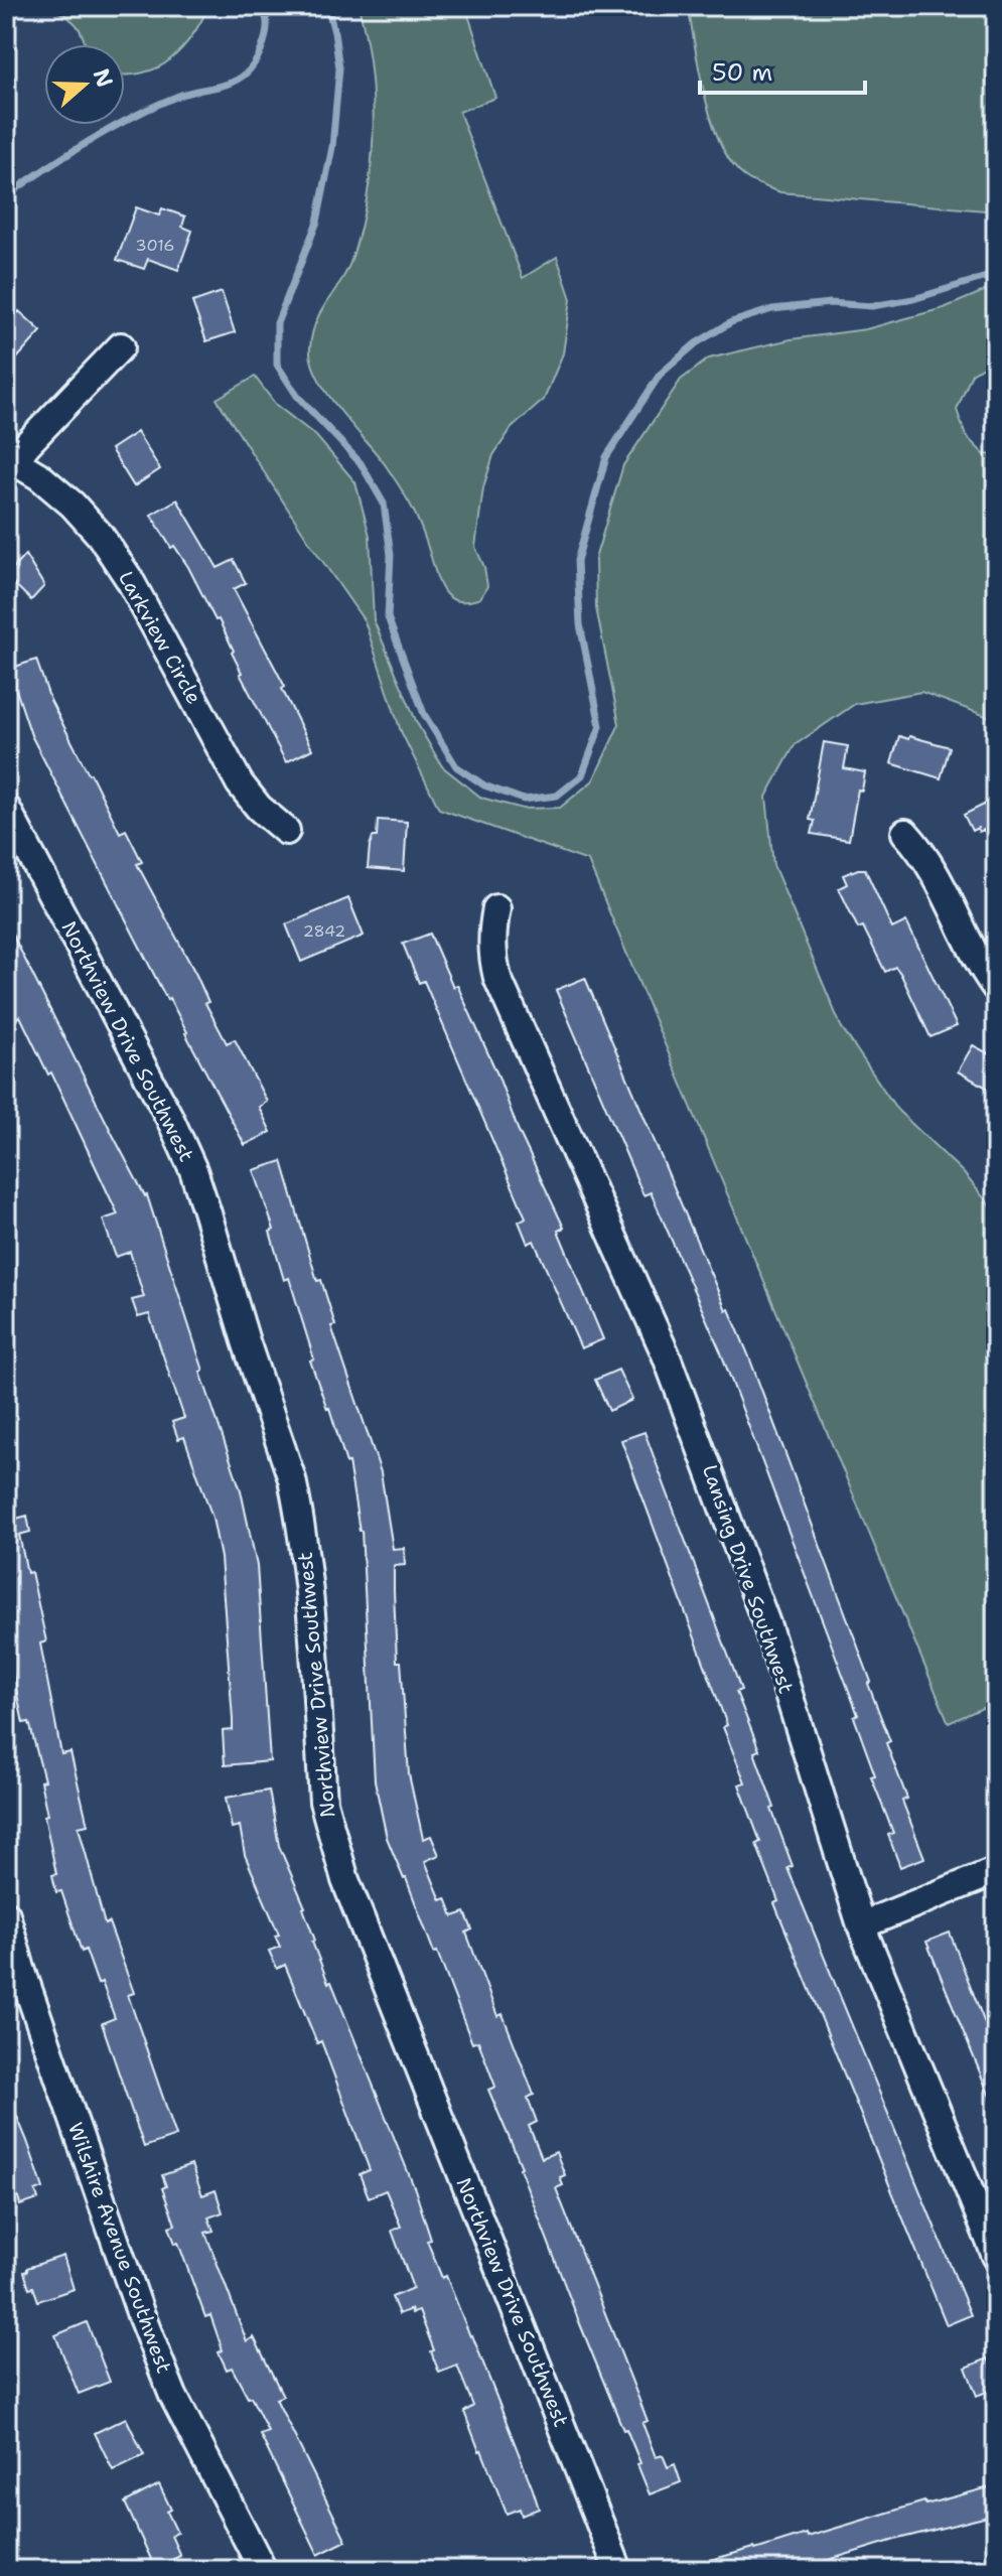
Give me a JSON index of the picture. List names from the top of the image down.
{
  "streets": {
    "street": [
      "Larkview Circle",
      "Northview Drive Southwest",
      "Lansing Drive Southwest",
      "Wilshire Avenue Southwest"
    ]
  },
  "house_numbers": ["3016", "2842"],
  "scale_bar": "50 m",
  "north": "right"
}
